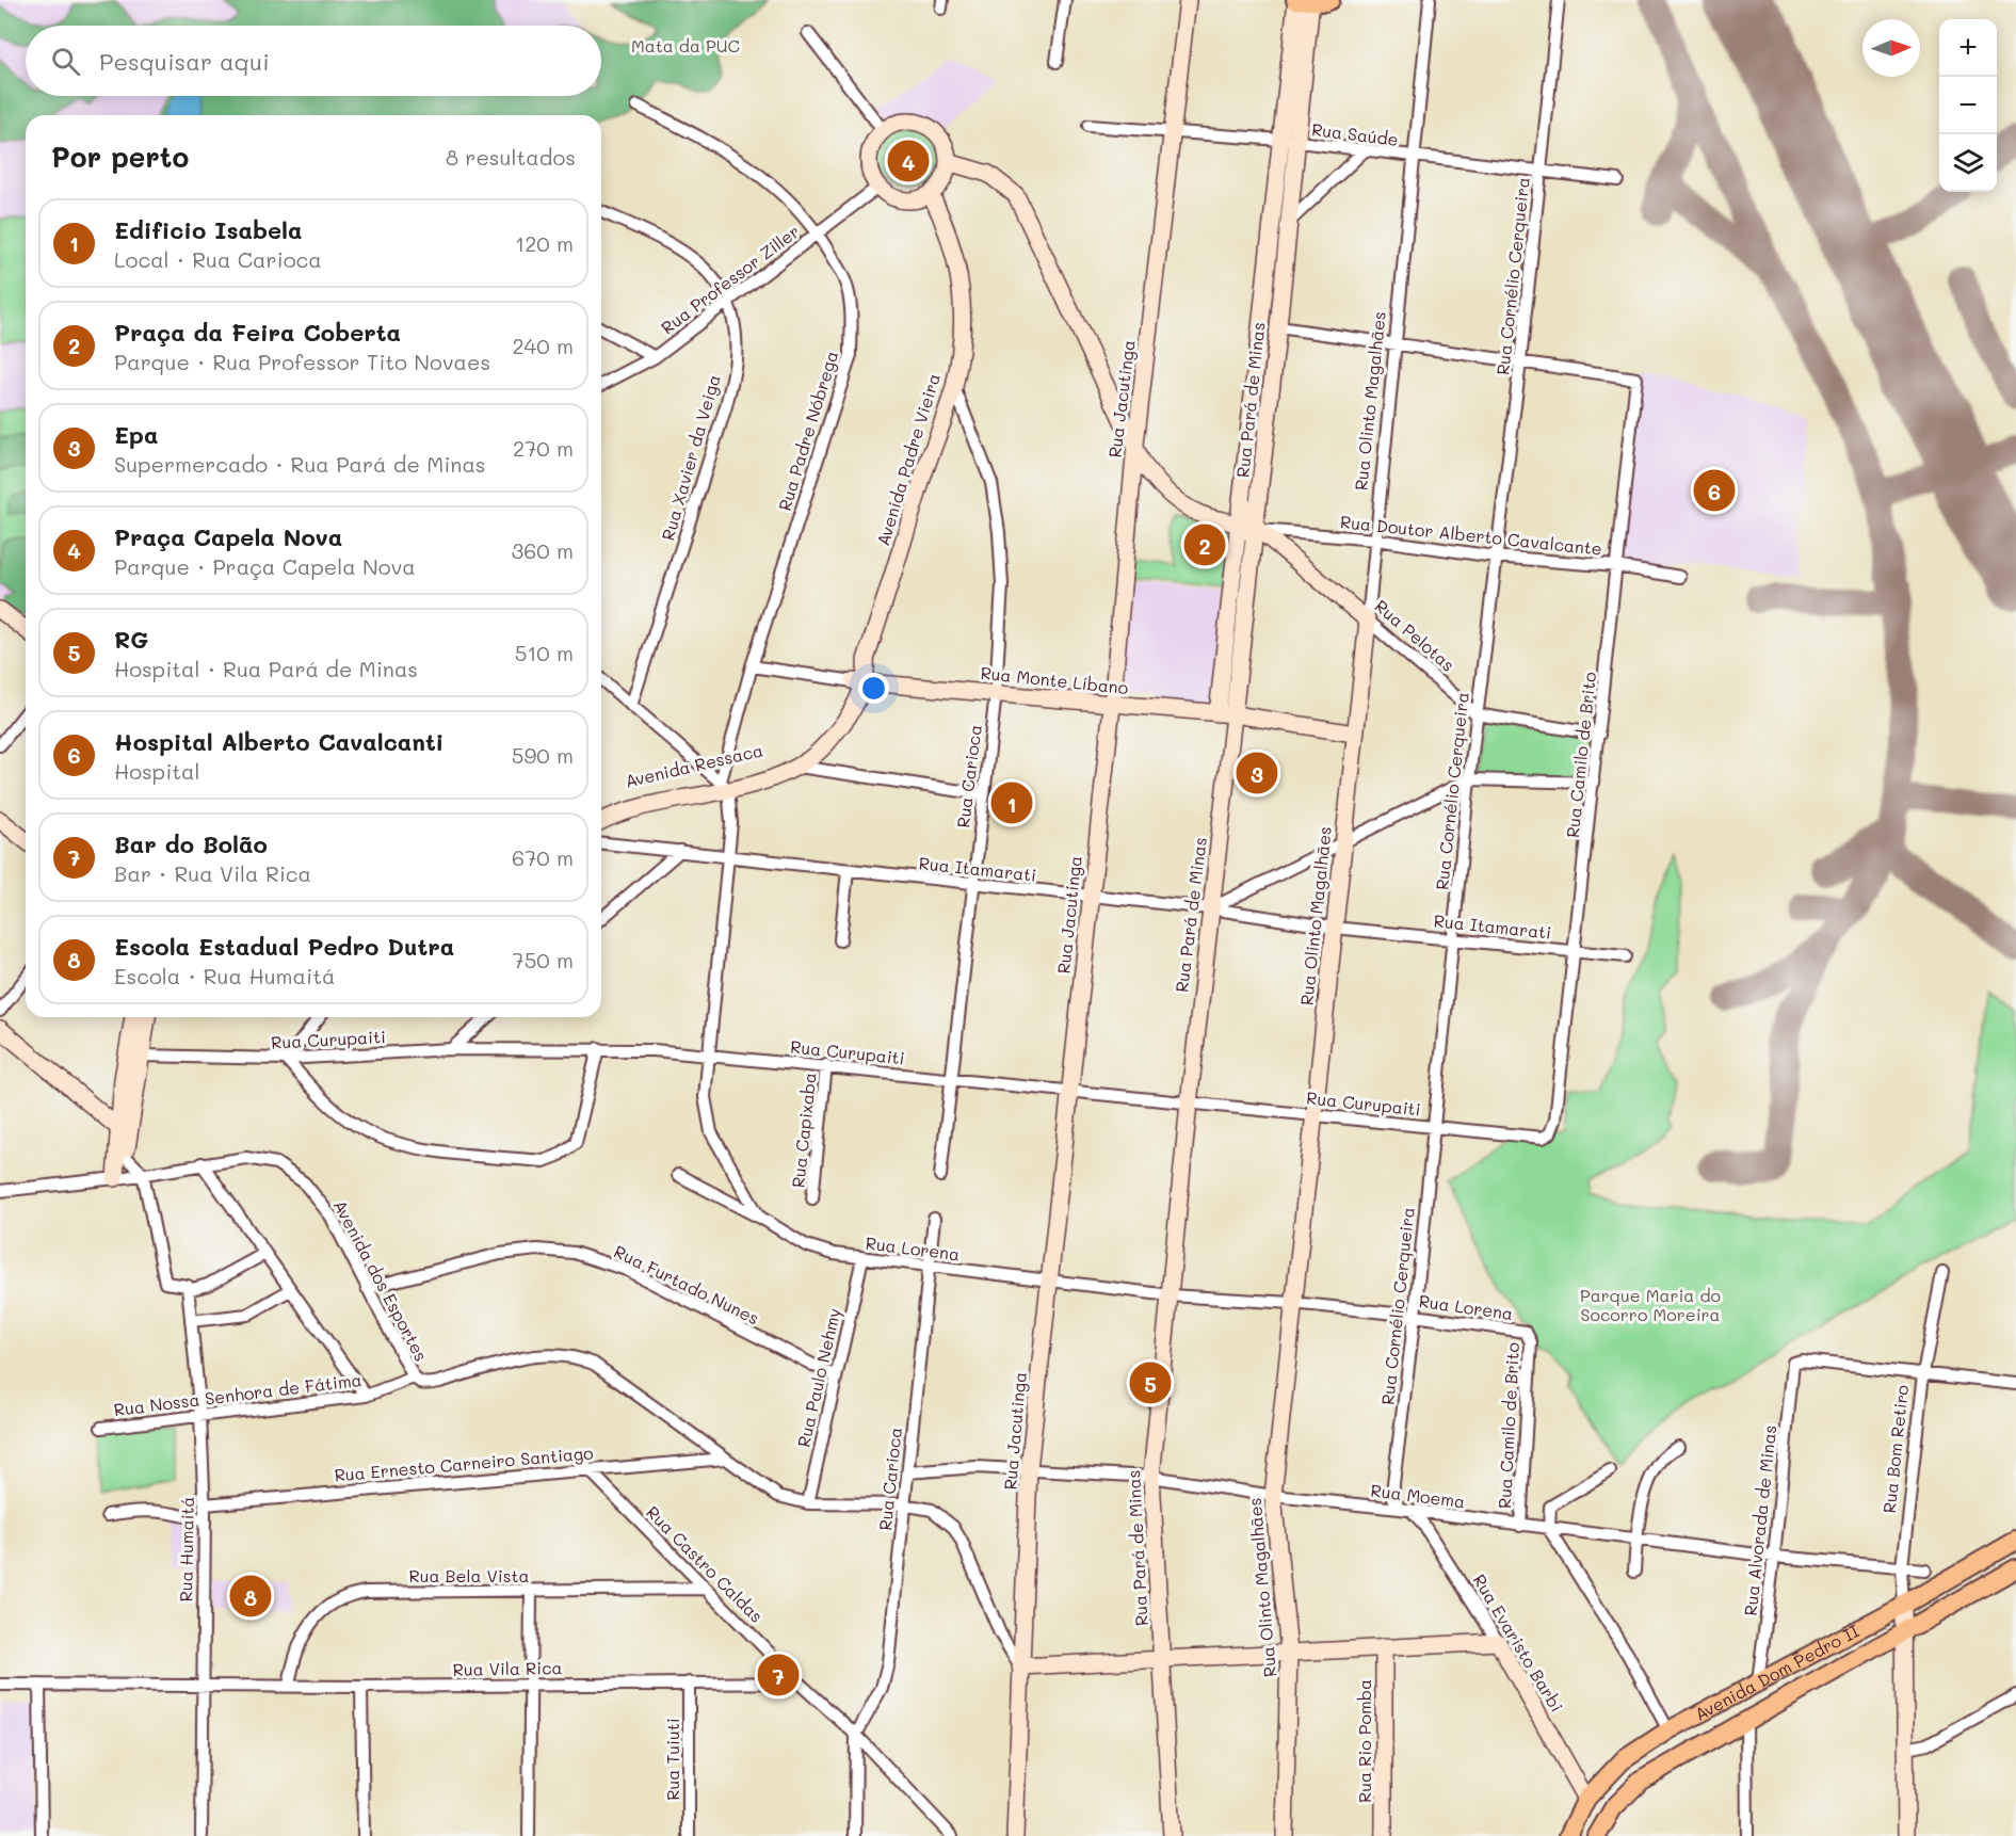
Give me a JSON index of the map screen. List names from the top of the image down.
{
  "streets": {
    "main road": ["Avenida Dom Pedro II"],
    "street": [
      "Rua Saúde",
      "Rua Cornélio Cerqueira",
      "Rua Professor Ziller",
      "Rua Jacutinga",
      "Rua Pará de Minas",
      "Rua Olinto Magalhães",
      "Rua Padre Nóbrega",
      "Rua Xavier da Veiga",
      "Avenida Padre Vieira",
      "Rua Doutor Alberto Cavalcante",
      "Rua Pelotas",
      "Rua Monte Líbano",
      "Rua Camilo de Brito",
      "Avenida Ressaca",
      "Rua Carioca",
      "Rua Itamarati",
      "Rua Curupaiti",
      "Rua Capixaba",
      "Rua Lorena",
      "Avenida dos Esportes",
      "Rua Furtado Nunes",
      "Rua Paulo Nehmy",
      "Rua Nossa Senhora de Fátima",
      "Rua Bom Retiro",
      "Rua Ernesto Carneiro Santiago",
      "Rua Moema",
      "Rua Alvorada de Minas",
      "Rua Humaitá",
      "Rua Castro Caldas",
      "Rua Bela Vista",
      "Rua Evaristo Barbi",
      "Rua Vila Rica",
      "Rua Rio Pomba",
      "Rua Tuiuti"
    ]
  },
  "crossings": [
    ["Rua Saúde", "Rua Cornélio Cerqueira"],
    ["Rua Saúde", "Rua Jacutinga"],
    ["Rua Saúde", "Rua Pará de Minas"],
    ["Rua Saúde", "Rua Olinto Magalhães"],
    ["Rua Cornélio Cerqueira", "Rua Doutor Alberto Cavalcante"],
    ["Rua Cornélio Cerqueira", "Rua Pelotas"],
    ["Rua Cornélio Cerqueira", "Rua Camilo de Brito"],
    ["Rua Cornélio Cerqueira", "Rua Itamarati"],
    ["Rua Cornélio Cerqueira", "Rua Curupaiti"],
    ["Rua Cornélio Cerqueira", "Rua Lorena"],
    ["Rua Cornélio Cerqueira", "Rua Moema"],
    ["Rua Cornélio Cerqueira", "Rua Evaristo Barbi"],
    ["Rua Professor Ziller", "Rua Padre Nóbrega"],
    ["Rua Professor Ziller", "Rua Xavier da Veiga"],
    ["Rua Professor Ziller", "Avenida Padre Vieira"],
    ["Rua Jacutinga", "Rua Monte Líbano"],
    ["Rua Jacutinga", "Rua Itamarati"],
    ["Rua Jacutinga", "Rua Curupaiti"],
    ["Rua Jacutinga", "Rua Lorena"],
    ["Rua Jacutinga", "Rua Moema"],
    ["Rua Pará de Minas", "Rua Doutor Alberto Cavalcante"],
    ["Rua Pará de Minas", "Rua Pelotas"],
    ["Rua Pará de Minas", "Rua Monte Líbano"],
    ["Rua Pará de Minas", "Rua Itamarati"],
    ["Rua Pará de Minas", "Rua Curupaiti"],
    ["Rua Pará de Minas", "Rua Lorena"],
    ["Rua Pará de Minas", "Rua Moema"],
    ["Rua Olinto Magalhães", "Rua Doutor Alberto Cavalcante"],
    ["Rua Olinto Magalhães", "Rua Pelotas"],
    ["Rua Olinto Magalhães", "Rua Monte Líbano"],
    ["Rua Olinto Magalhães", "Rua Itamarati"],
    ["Rua Olinto Magalhães", "Rua Curupaiti"],
    ["Rua Olinto Magalhães", "Rua Lorena"],
    ["Rua Olinto Magalhães", "Rua Moema"],
    ["Rua Padre Nóbrega", "Rua Monte Líbano"],
    ["Rua Padre Nóbrega", "Avenida Ressaca"],
    ["Rua Padre Nóbrega", "Rua Lorena"],
    ["Avenida Padre Vieira", "Avenida Ressaca"],
    ["Avenida Padre Vieira", "Rua Carioca"],
    ["Rua Doutor Alberto Cavalcante", "Rua Pelotas"],
    ["Rua Doutor Alberto Cavalcante", "Rua Camilo de Brito"],
    ["Rua Monte Líbano", "Avenida Ressaca"],
    ["Rua Monte Líbano", "Rua Carioca"],
    ["Rua Camilo de Brito", "Rua Itamarati"],
    ["Rua Camilo de Brito", "Rua Curupaiti"],
    ["Rua Camilo de Brito", "Rua Lorena"],
    ["Rua Camilo de Brito", "Rua Moema"],
    ["Avenida Ressaca", "Rua Lorena"],
    ["Rua Carioca", "Rua Itamarati"],
    ["Rua Carioca", "Rua Curupaiti"],
    ["Rua Carioca", "Rua Lorena"],
    ["Rua Carioca", "Rua Moema"],
    ["Rua Itamarati", "Rua Lorena"],
    ["Rua Curupaiti", "Rua Capixaba"],
    ["Rua Curupaiti", "Rua Lorena"],
    ["Rua Lorena", "Rua Paulo Nehmy"],
    ["Avenida dos Esportes", "Rua Furtado Nunes"],
    ["Avenida dos Esportes", "Rua Nossa Senhora de Fátima"],
    ["Rua Furtado Nunes", "Rua Paulo Nehmy"],
    ["Rua Nossa Senhora de Fátima", "Rua Humaitá"],
    ["Rua Bom Retiro", "Rua Moema"],
    ["Rua Bom Retiro", "Rua Alvorada de Minas"],
    ["Rua Bom Retiro", "Avenida Dom Pedro II"],
    ["Rua Ernesto Carneiro Santiago", "Rua Humaitá"],
    ["Rua Ernesto Carneiro Santiago", "Rua Castro Caldas"],
    ["Rua Moema", "Rua Alvorada de Minas"],
    ["Rua Moema", "Rua Evaristo Barbi"],
    ["Rua Alvorada de Minas", "Avenida Dom Pedro II"],
    ["Rua Humaitá", "Rua Vila Rica"],
    ["Rua Castro Caldas", "Rua Bela Vista"],
    ["Rua Castro Caldas", "Rua Vila Rica"],
    ["Rua Bela Vista", "Rua Vila Rica"],
    ["Rua Evaristo Barbi", "Avenida Dom Pedro II"],
    ["Rua Vila Rica", "Rua Tuiuti"]
  ],
  "parks": ["Mata da PUC", "Parque Maria do Socorro Moreira"],
  "north": "right",
  "page": {
    "map_buttons": ["+", "−"],
    "search": "Pesquisar aqui",
    "heading": ["Por perto", "8 resultados"],
    "pins": [
      "4",
      "6",
      "2",
      "3",
      "1",
      "5",
      "8",
      "7"
    ],
    "list": [
      {
        "mark": "1",
        "name": "Edificio Isabela",
        "note": "Local · Rua Carioca",
        "value": "120 m"
      },
      {
        "mark": "2",
        "name": "Praça da Feira Coberta",
        "note": "Parque · Rua Professor Tito Novaes",
        "value": "240 m"
      },
      {
        "mark": "3",
        "name": "Epa",
        "note": "Supermercado · Rua Pará de Minas",
        "value": "270 m"
      },
      {
        "mark": "4",
        "name": "Praça Capela Nova",
        "note": "Parque · Praça Capela Nova",
        "value": "360 m"
      },
      {
        "mark": "5",
        "name": "RG",
        "note": "Hospital · Rua Pará de Minas",
        "value": "510 m"
      },
      {
        "mark": "6",
        "name": "Hospital Alberto Cavalcanti",
        "note": "Hospital",
        "value": "590 m"
      },
      {
        "mark": "7",
        "name": "Bar do Bolão",
        "note": "Bar · Rua Vila Rica",
        "value": "670 m"
      },
      {
        "mark": "8",
        "name": "Escola Estadual Pedro Dutra",
        "note": "Escola · Rua Humaitá",
        "value": "750 m"
      }
    ]
  }
}
